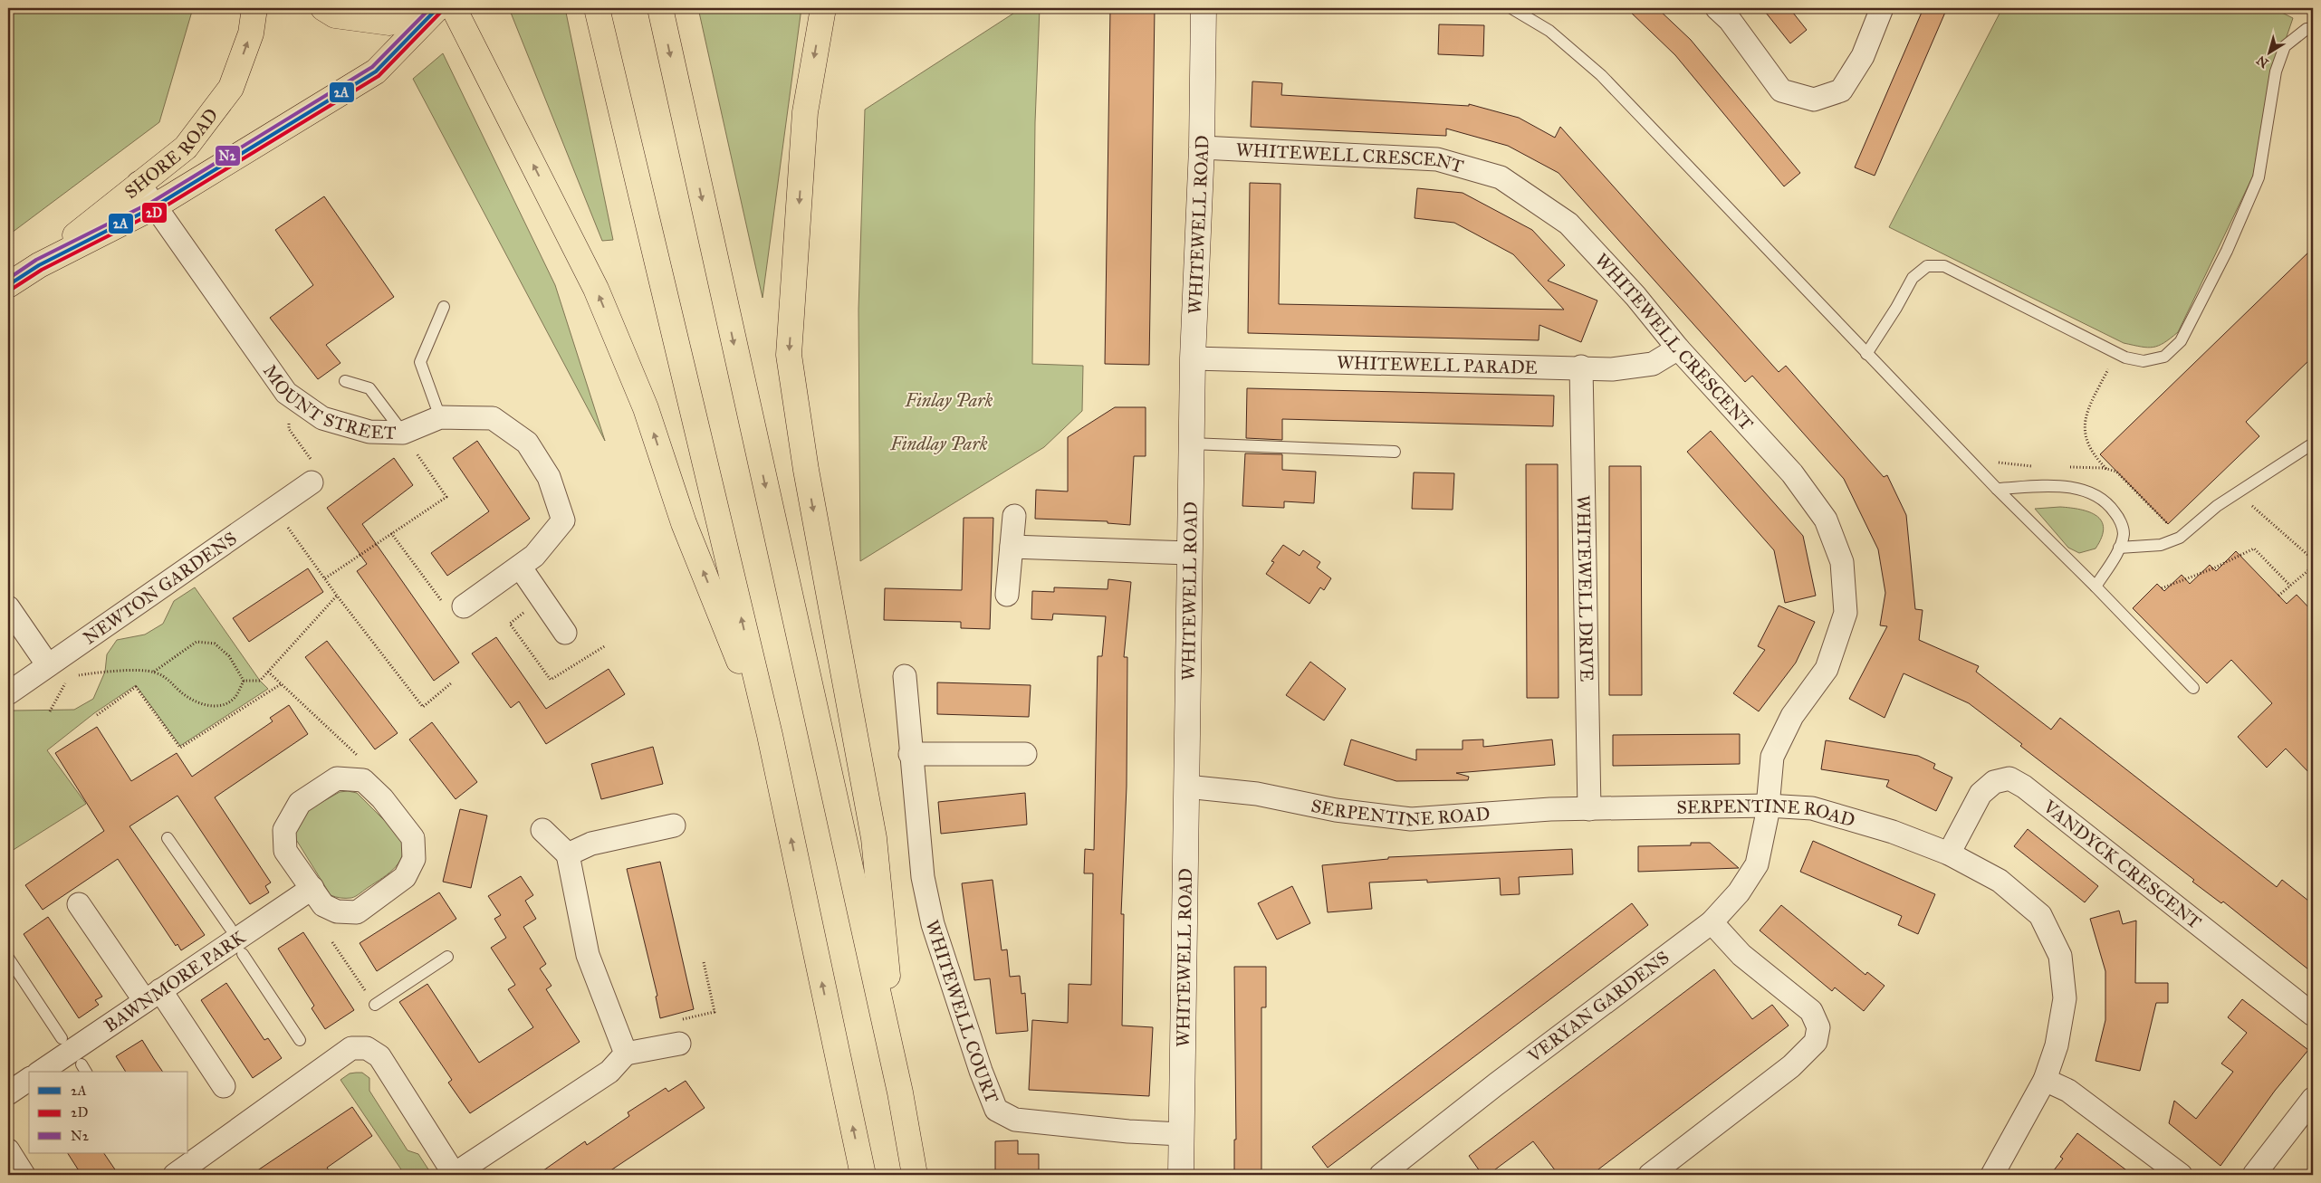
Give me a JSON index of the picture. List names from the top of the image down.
{
  "streets": {
    "main road": ["SHORE ROAD"],
    "street": [
      "WHITEWELL CRESCENT",
      "WHITEWELL ROAD",
      "WHITEWELL PARADE",
      "MOUNT STREET",
      "NEWTON GARDENS",
      "WHITEWELL DRIVE",
      "SERPENTINE ROAD",
      "VANDYCK CRESCENT",
      "BAWNMORE PARK",
      "VERYAN GARDENS",
      "WHITEWELL COURT"
    ]
  },
  "crossings": [
    ["SHORE ROAD", "MOUNT STREET"],
    ["WHITEWELL CRESCENT", "WHITEWELL ROAD"],
    ["WHITEWELL CRESCENT", "WHITEWELL PARADE"],
    ["WHITEWELL CRESCENT", "SERPENTINE ROAD"],
    ["WHITEWELL CRESCENT", "VERYAN GARDENS"],
    ["WHITEWELL ROAD", "WHITEWELL PARADE"],
    ["WHITEWELL ROAD", "SERPENTINE ROAD"],
    ["WHITEWELL ROAD", "WHITEWELL COURT"],
    ["WHITEWELL PARADE", "WHITEWELL DRIVE"],
    ["WHITEWELL DRIVE", "SERPENTINE ROAD"],
    ["SERPENTINE ROAD", "VANDYCK CRESCENT"],
    ["SERPENTINE ROAD", "VERYAN GARDENS"]
  ],
  "parks": ["Finlay Park", "Findlay Park"],
  "lines": ["transit line 2A", "transit line N2", "transit line 2D"],
  "legend": ["2A", "2D", "N2"],
  "north": "bottom left"
}
